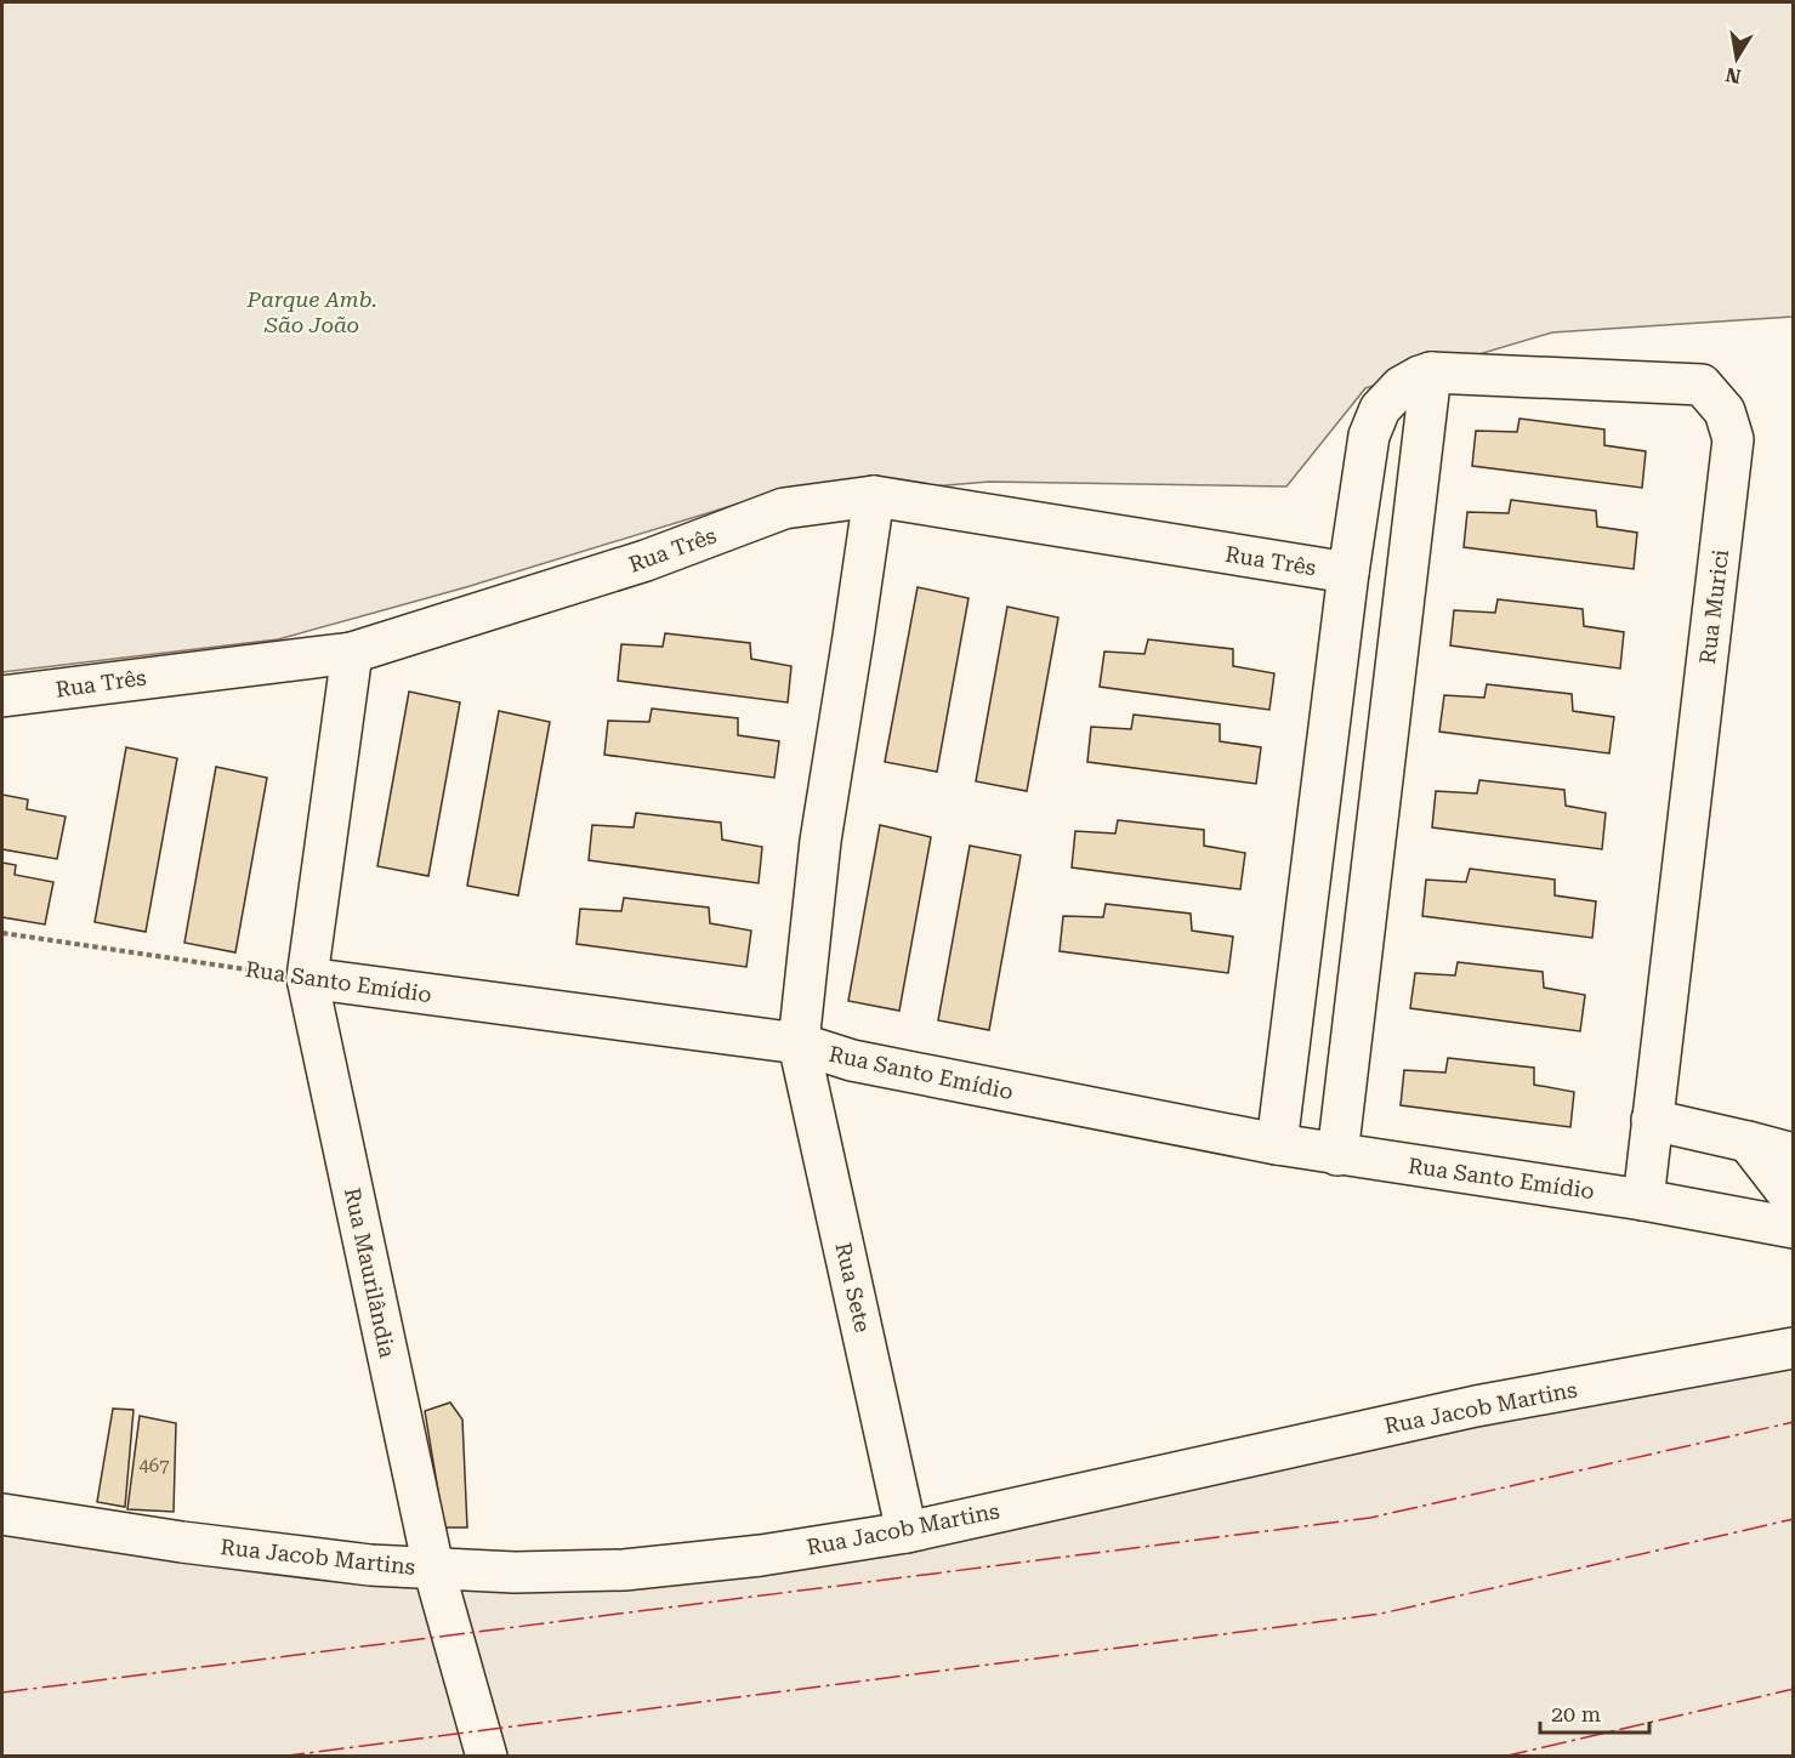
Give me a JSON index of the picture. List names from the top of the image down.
{
  "streets": {
    "street": [
      "Rua Três",
      "Rua Murici",
      "Rua Santo Emídio",
      "Rua Maurilândia",
      "Rua Sete",
      "Rua Jacob Martins"
    ]
  },
  "crossings": [
    ["Rua Três", "Rua Maurilândia"],
    ["Rua Três", "Rua Sete"],
    ["Rua Murici", "Rua Santo Emídio"],
    ["Rua Santo Emídio", "Rua Maurilândia"],
    ["Rua Santo Emídio", "Rua Sete"],
    ["Rua Maurilândia", "Rua Jacob Martins"],
    ["Rua Sete", "Rua Jacob Martins"]
  ],
  "parks": ["Parque Amb. São João"],
  "house_numbers": ["467"],
  "scale_bar": "20 m",
  "north": "bottom"
}
